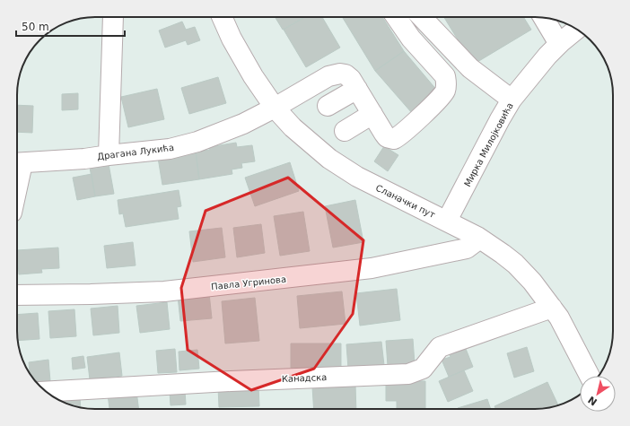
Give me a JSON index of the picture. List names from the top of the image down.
{
  "streets": {
    "street": [
      "Мирка Милојковића",
      "Драгана Лукића",
      "Сланачки пут",
      "Павла Угринова",
      "Канадска"
    ]
  },
  "crossings": [
    ["Мирка Милојковића", "Сланачки пут"],
    ["Драгана Лукића", "Сланачки пут"],
    ["Сланачки пут", "Павла Угринова"],
    ["Сланачки пут", "Канадска"]
  ],
  "scale_bar": "50 m",
  "north": "bottom left"
}
